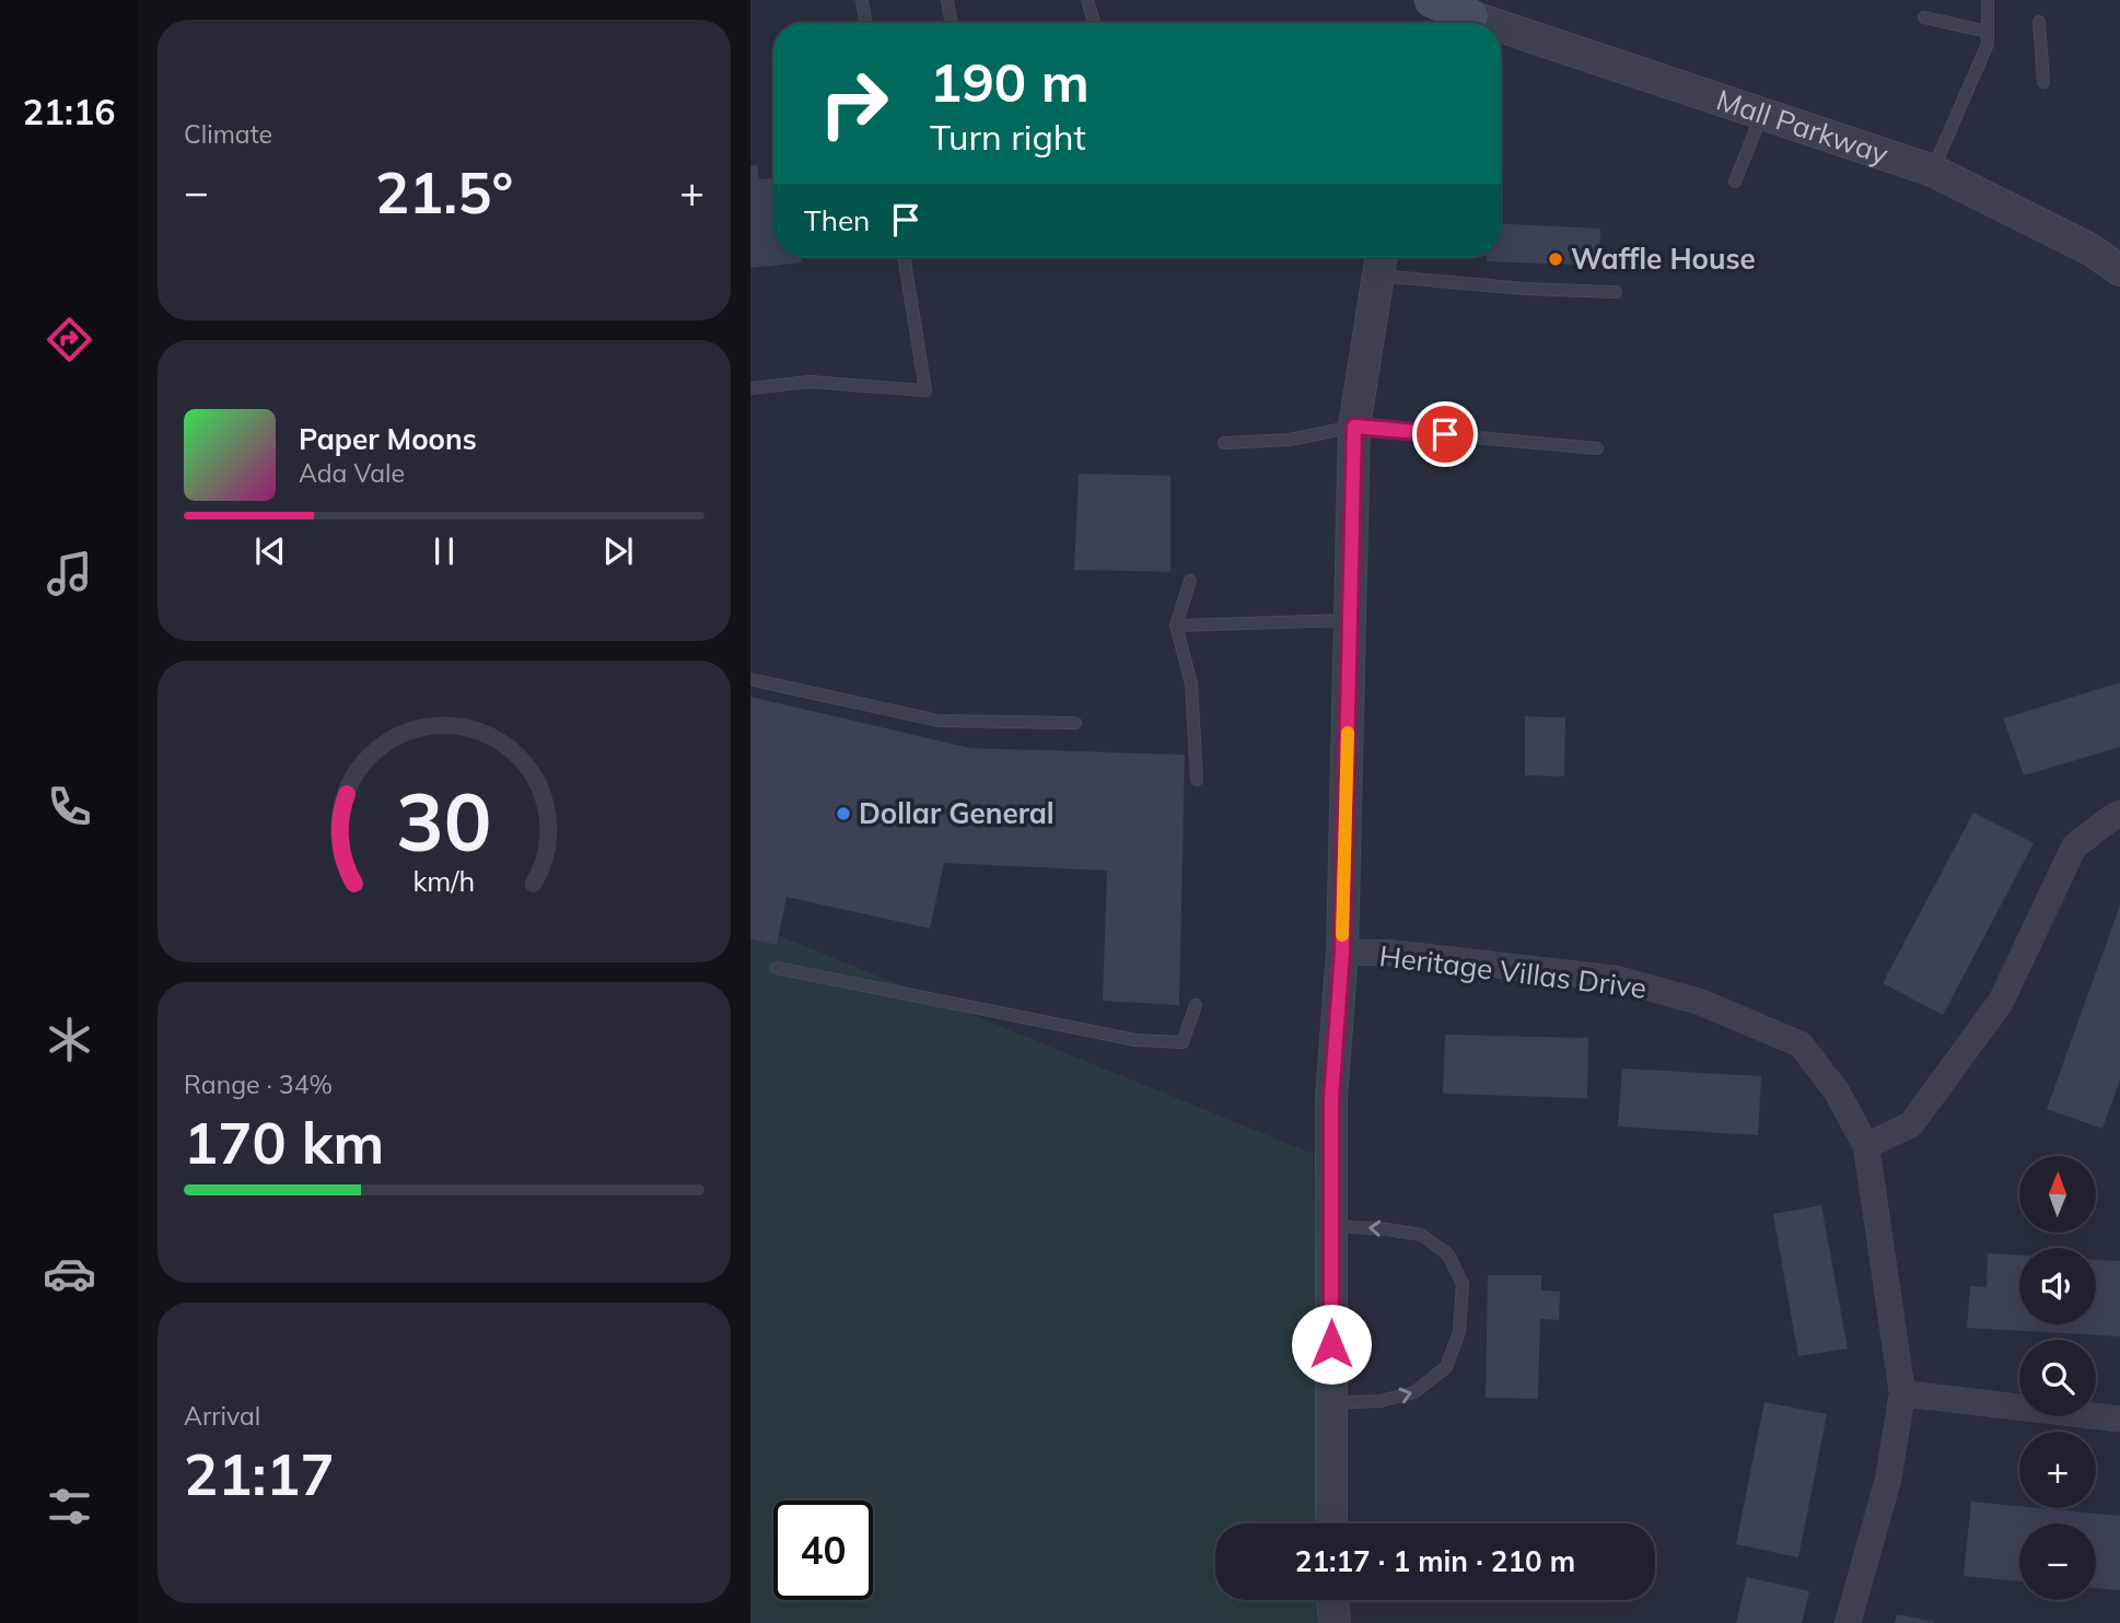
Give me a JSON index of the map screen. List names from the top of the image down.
{
  "streets": {
    "street": ["Mall Parkway", "Heritage Villas Drive"]
  },
  "places": ["Waffle House", "Dollar General"],
  "north": "top",
  "page": {
    "tabs": "21:16",
    "tile": [
      "Climate",
      ["Range · 34%", "170 km"],
      ["Arrival", "21:17"]
    ],
    "turn": ["190 m", "Turn right"],
    "heat": ["−", "21.5°", "+"],
    "then": "Then",
    "song": ["Paper Moons", "Ada Vale"],
    "map_buttons": ["+", "−"],
    "limit": "40",
    "trip": "21:17 · 1 min · 210 m",
    "gauge": ["30", "km/h"]
  }
}
